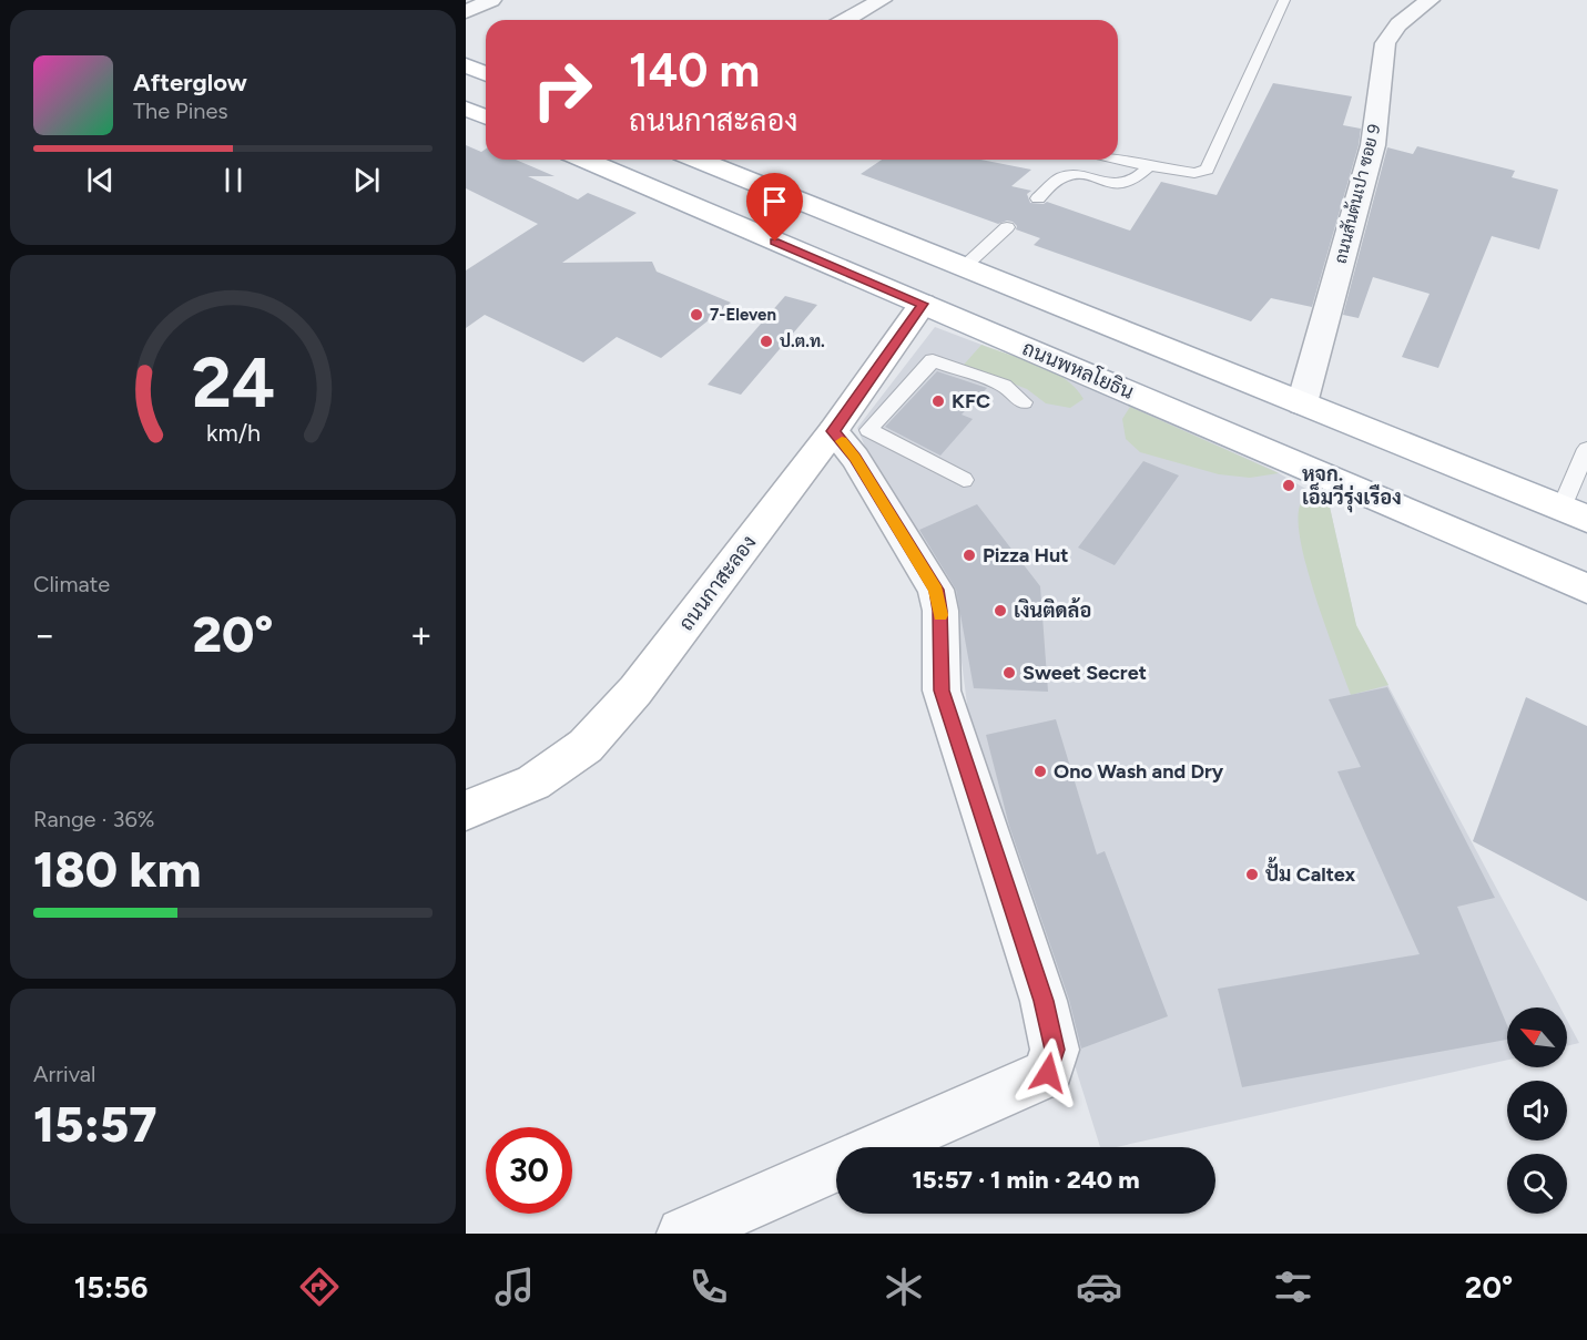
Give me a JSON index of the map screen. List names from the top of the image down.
{
  "streets": {
    "main road": ["ถนนพหลโยธิน", "ถนนกาสะลอง"],
    "street": ["ถนนสันต้นเปา ซอย 9"]
  },
  "crossings": [
    ["ถนนพหลโยธิน", "ถนนกาสะลอง"]
  ],
  "places": [
    "7-Eleven",
    "ป.ต.ท.",
    "KFC",
    "หจก. เอ็มวีรุ่งเรือง",
    "Pizza Hut",
    "เงินติดล้อ",
    "Sweet Secret",
    "Ono Wash and Dry",
    "ปั้ม Caltex"
  ],
  "north": "top left",
  "page": {
    "turn": ["140 m", "ถนนกาสะลอง"],
    "song": ["Afterglow", "The Pines"],
    "tile": [
      "Climate",
      ["Range · 36%", "180 km"],
      ["Arrival", "15:57"]
    ],
    "heat": ["−", "20°", "+"],
    "limit": "30",
    "trip": "15:57 · 1 min · 240 m",
    "tabs": ["15:56", "20°"],
    "gauge": ["24", "km/h"]
  }
}
